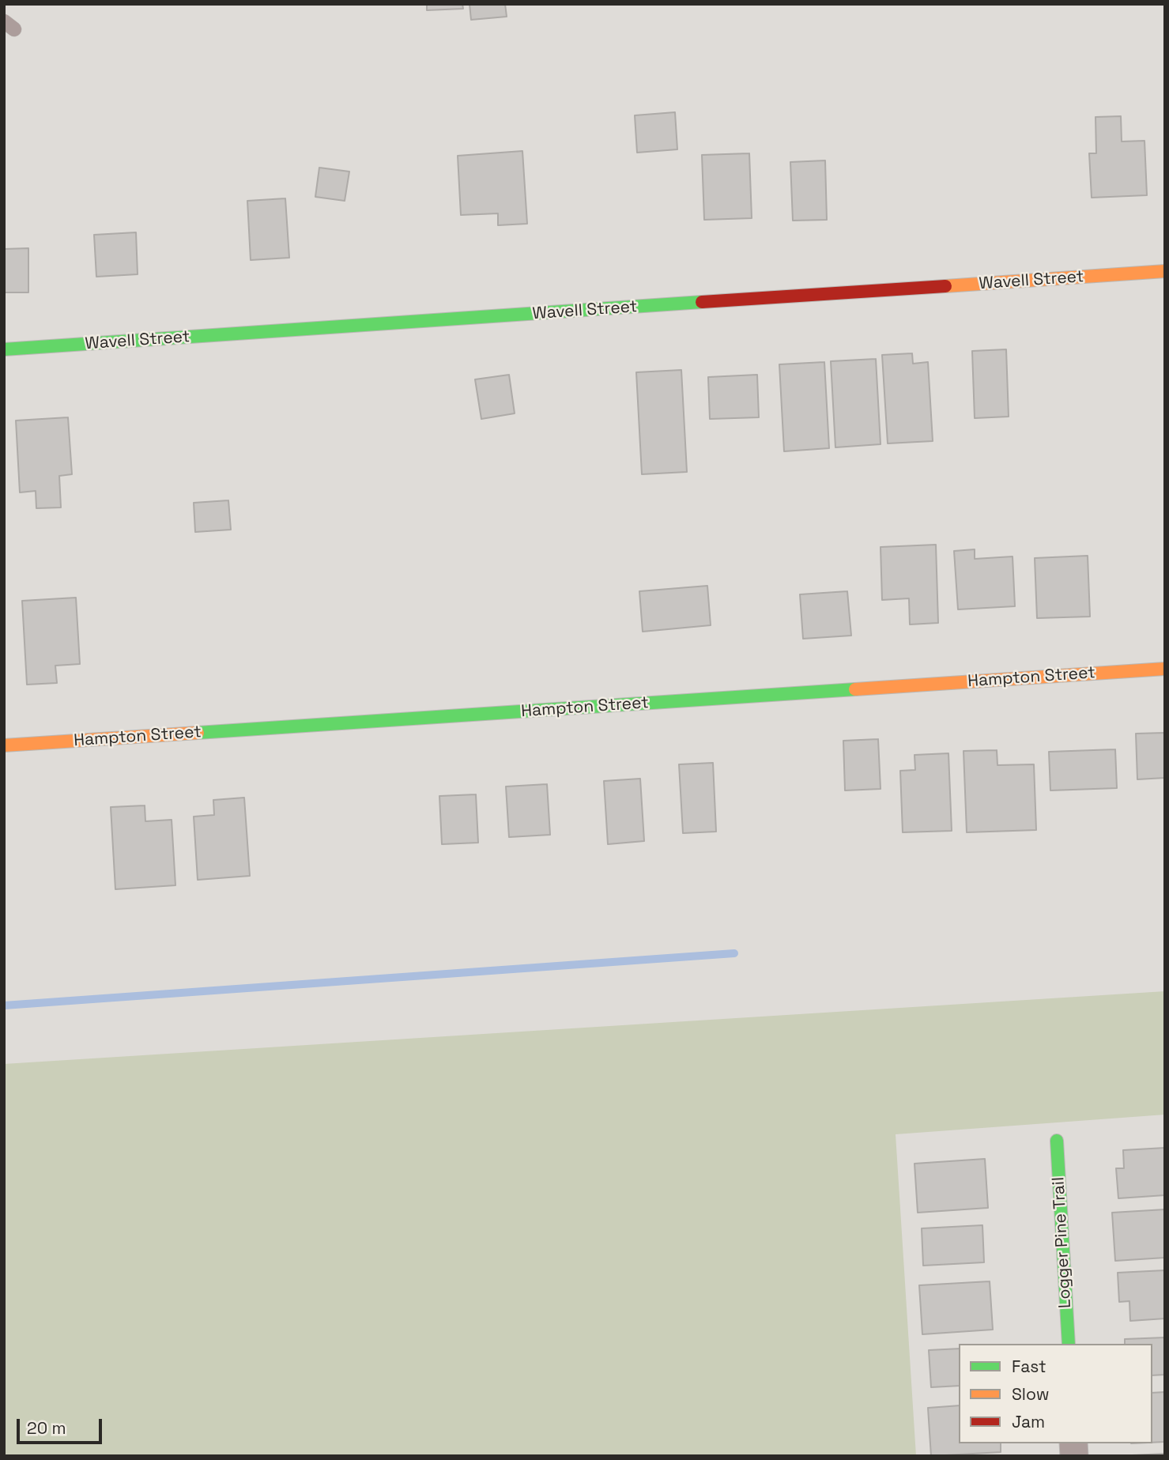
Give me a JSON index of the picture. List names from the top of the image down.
{
  "streets": {
    "street": ["Wavell Street", "Hampton Street", "Logger Pine Trail"]
  },
  "legend": ["Fast", "Slow", "Jam"],
  "scale_bar": "20 m"
}
